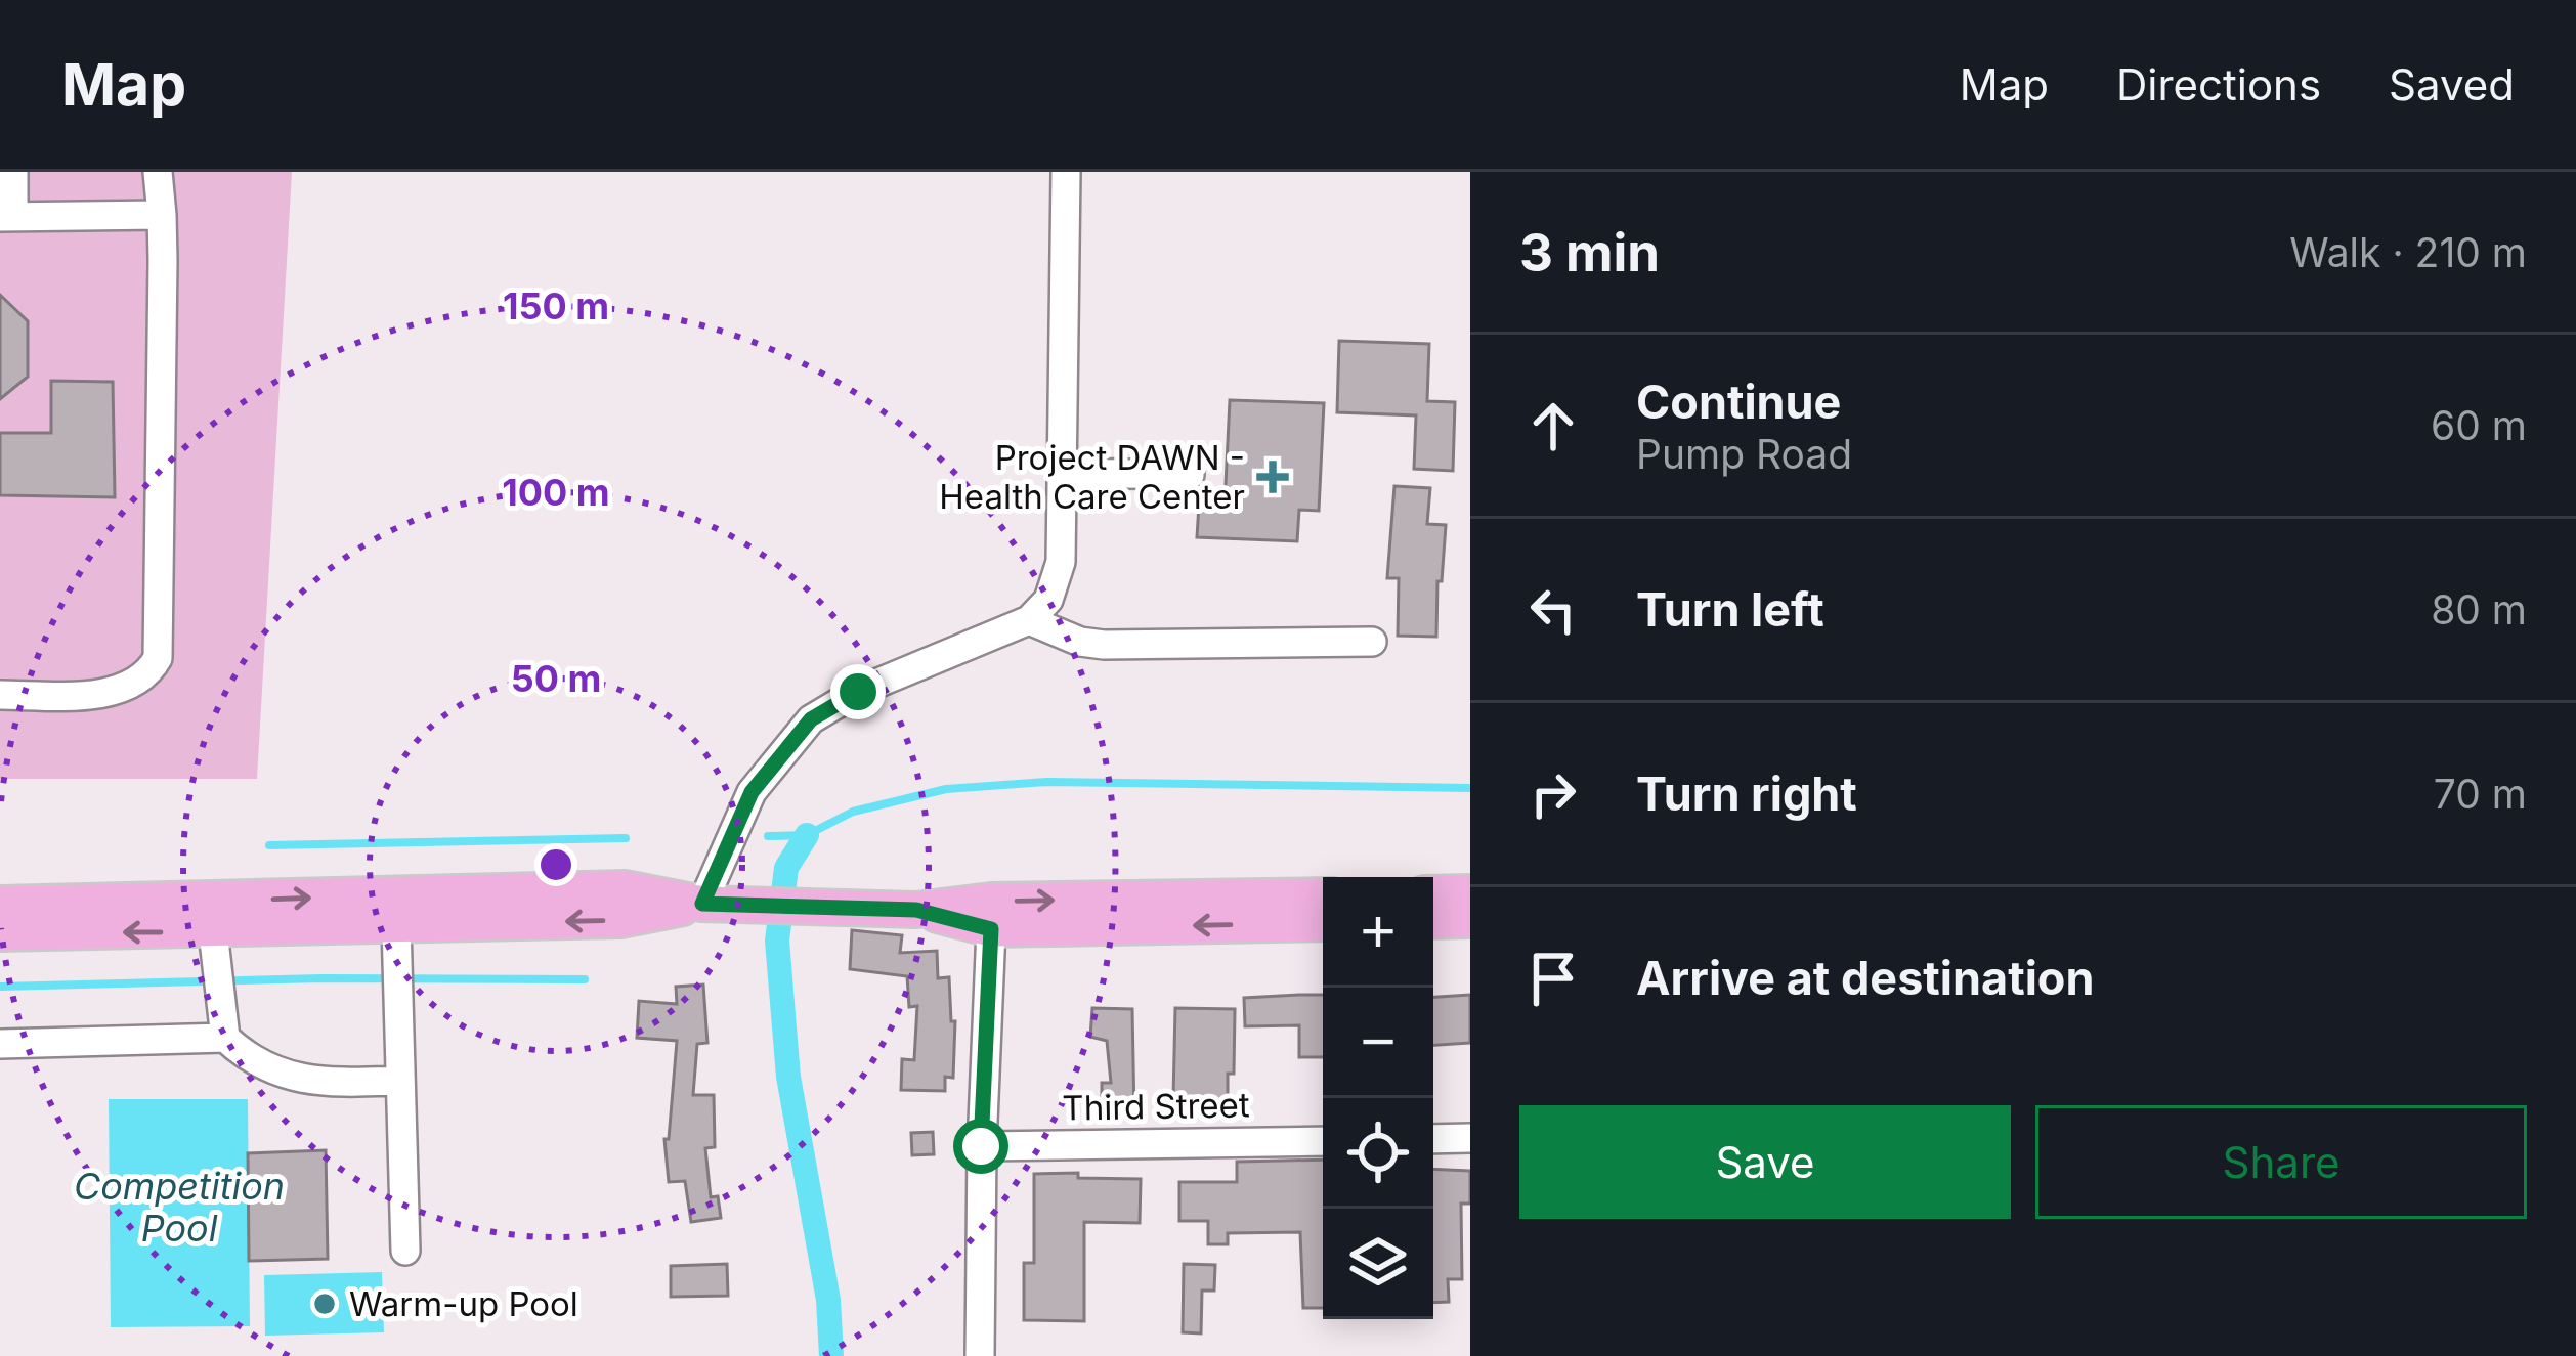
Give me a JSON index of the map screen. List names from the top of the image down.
{
  "streets": {
    "street": ["Third Street"]
  },
  "water": ["Competition Pool"],
  "places": {
    "health": ["Project DAWN - Health Care Center"],
    "other": ["Warm-up Pool"]
  },
  "page": {
    "header": "Map",
    "nav": ["Map", "Directions", "Saved"],
    "heading": ["3 min", "Walk · 210 m"],
    "list": [
      ["Continue", "Pump Road", "60 m"],
      ["Turn left", "80 m"],
      ["Turn right", "70 m"],
      "Arrive at destination"
    ],
    "map_buttons": ["+", "−"],
    "buttons": ["Save", "Share"]
  },
  "rings": ["150 m", "100 m", "50 m"]
}
